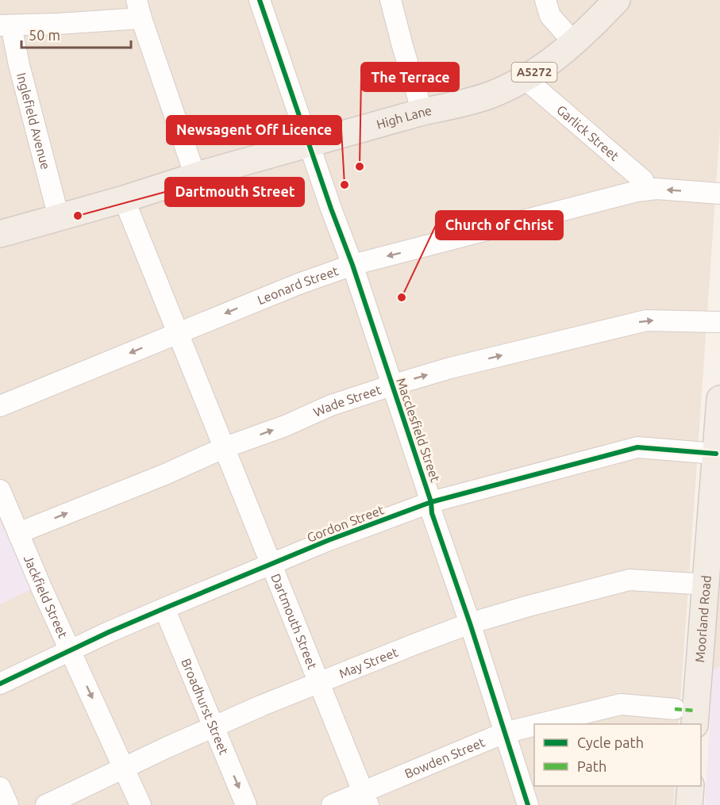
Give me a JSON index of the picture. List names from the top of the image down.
{
  "streets": {
    "main road": ["A5272", "High Lane", "Moorland Road"],
    "street": [
      "Inglefield Avenue",
      "Garlick Street",
      "Leonard Street",
      "Wade Street",
      "Macclesfield Street",
      "Gordon Street",
      "Jackfield Street",
      "Dartmouth Street",
      "May Street",
      "Broadhurst Street",
      "Bowden Street"
    ]
  },
  "crossings": [
    ["High Lane", "Inglefield Avenue"],
    ["High Lane", "Garlick Street"],
    ["High Lane", "Macclesfield Street"],
    ["High Lane", "Dartmouth Street"],
    ["Garlick Street", "Leonard Street"],
    ["Leonard Street", "Macclesfield Street"],
    ["Leonard Street", "Dartmouth Street"],
    ["Wade Street", "Macclesfield Street"],
    ["Wade Street", "Jackfield Street"],
    ["Wade Street", "Dartmouth Street"],
    ["Macclesfield Street", "Gordon Street"],
    ["Macclesfield Street", "May Street"],
    ["Macclesfield Street", "Bowden Street"],
    ["Gordon Street", "Jackfield Street"],
    ["Gordon Street", "Moorland Road"],
    ["Gordon Street", "Dartmouth Street"],
    ["Gordon Street", "Broadhurst Street"],
    ["Jackfield Street", "May Street"],
    ["Moorland Road", "May Street"],
    ["Dartmouth Street", "May Street"],
    ["Dartmouth Street", "Bowden Street"],
    ["May Street", "Broadhurst Street"]
  ],
  "one_way": [
    "Leonard Street",
    "Wade Street",
    "Jackfield Street",
    "Broadhurst Street"
  ],
  "places": [
    "The Terrace",
    "Newsagent Off Licence",
    "Dartmouth Street",
    "Church of Christ"
  ],
  "legend": ["Cycle path", "Path"],
  "scale_bar": "50 m"
}
